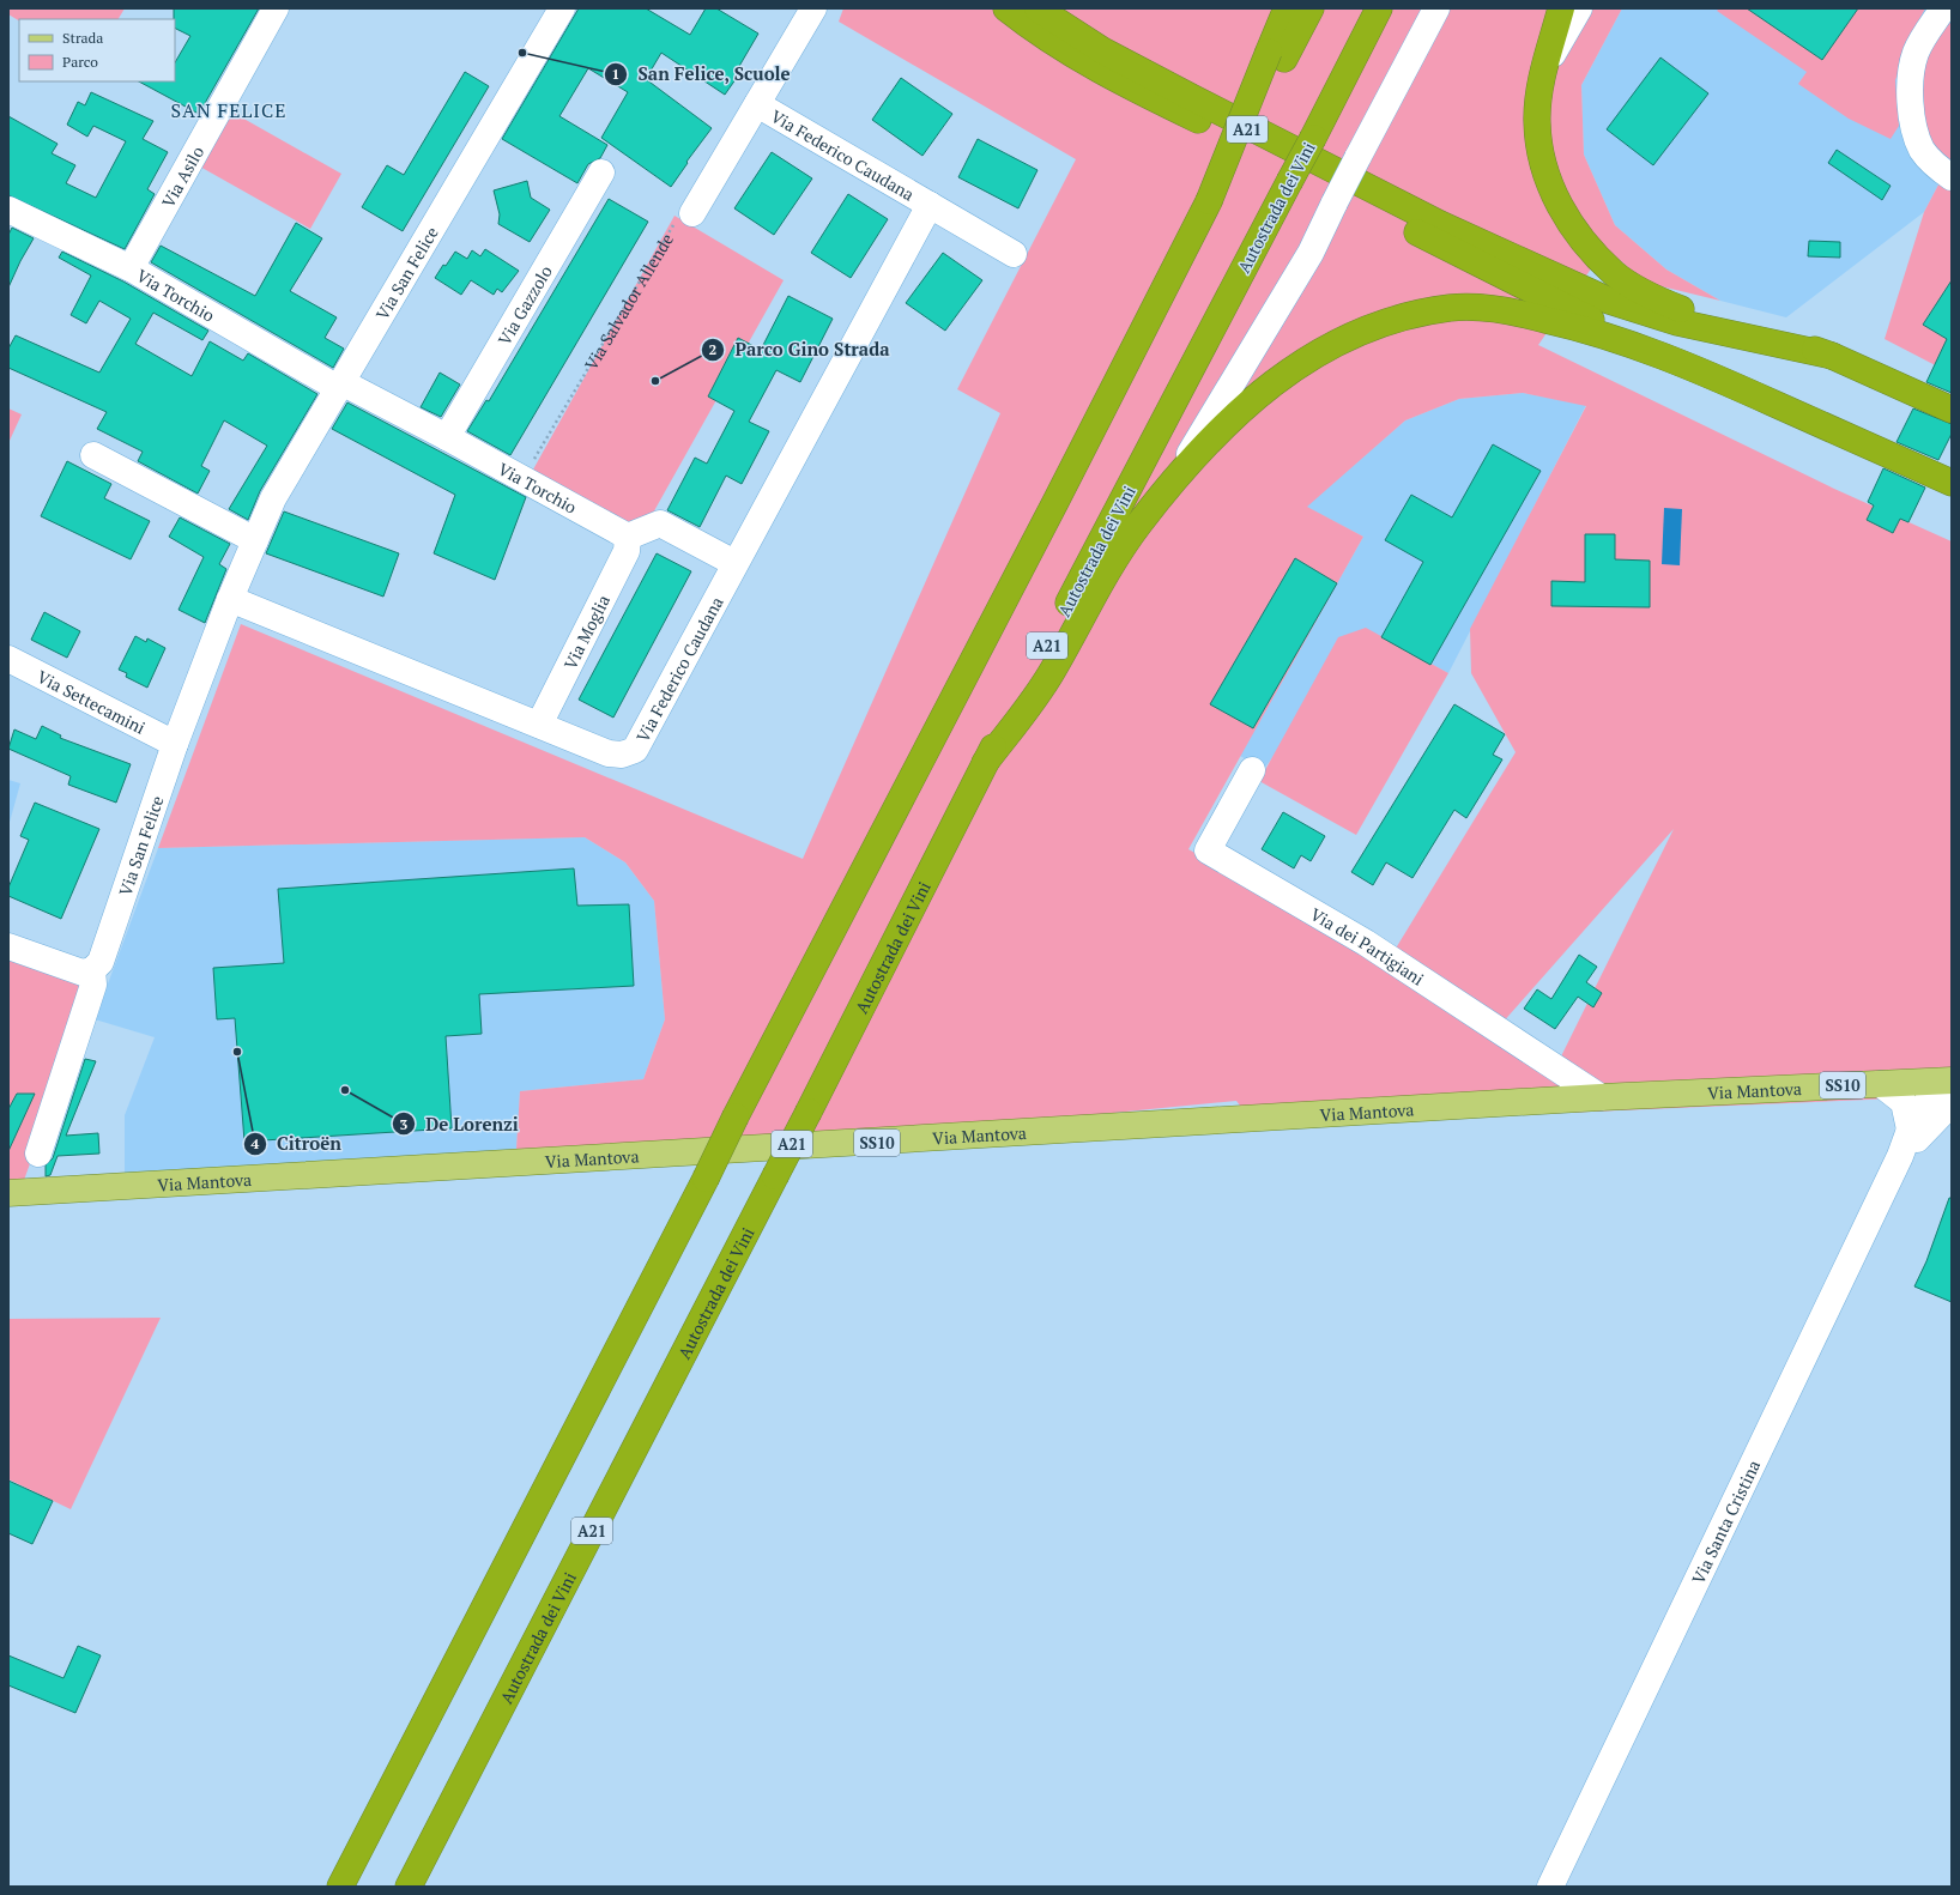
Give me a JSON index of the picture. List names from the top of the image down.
{
  "streets": {
    "highway": ["A21", "Autostrada dei Vini"],
    "main road": ["SS10", "Via Mantova"],
    "street": [
      "Via Federico Caudana",
      "Via Asilo",
      "Via San Felice",
      "Via Torchio",
      "Via Gazzolo",
      "Via Moglia",
      "Via Settecamini",
      "Via dei Partigiani",
      "Via Santa Cristina"
    ],
    "path": ["Via Salvador Allende"]
  },
  "crossings": [
    ["Via Federico Caudana", "Via San Felice"],
    ["Via Federico Caudana", "Via Moglia"],
    ["Via Asilo", "Via Torchio"],
    ["Via San Felice", "Via Torchio"],
    ["Via San Felice", "Via Settecamini"],
    ["Via Torchio", "Via Salvador Allende"],
    ["Via Torchio", "Via Gazzolo"],
    ["Via Torchio", "Via Moglia"],
    ["Via dei Partigiani", "Via Mantova"],
    ["Via Mantova", "Via Santa Cristina"]
  ],
  "districts": ["SAN FELICE"],
  "places": [
    "San Felice, Scuole",
    "Parco Gino Strada",
    "Citroën",
    "De Lorenzi"
  ],
  "legend": ["Strada", "Parco"]
}
